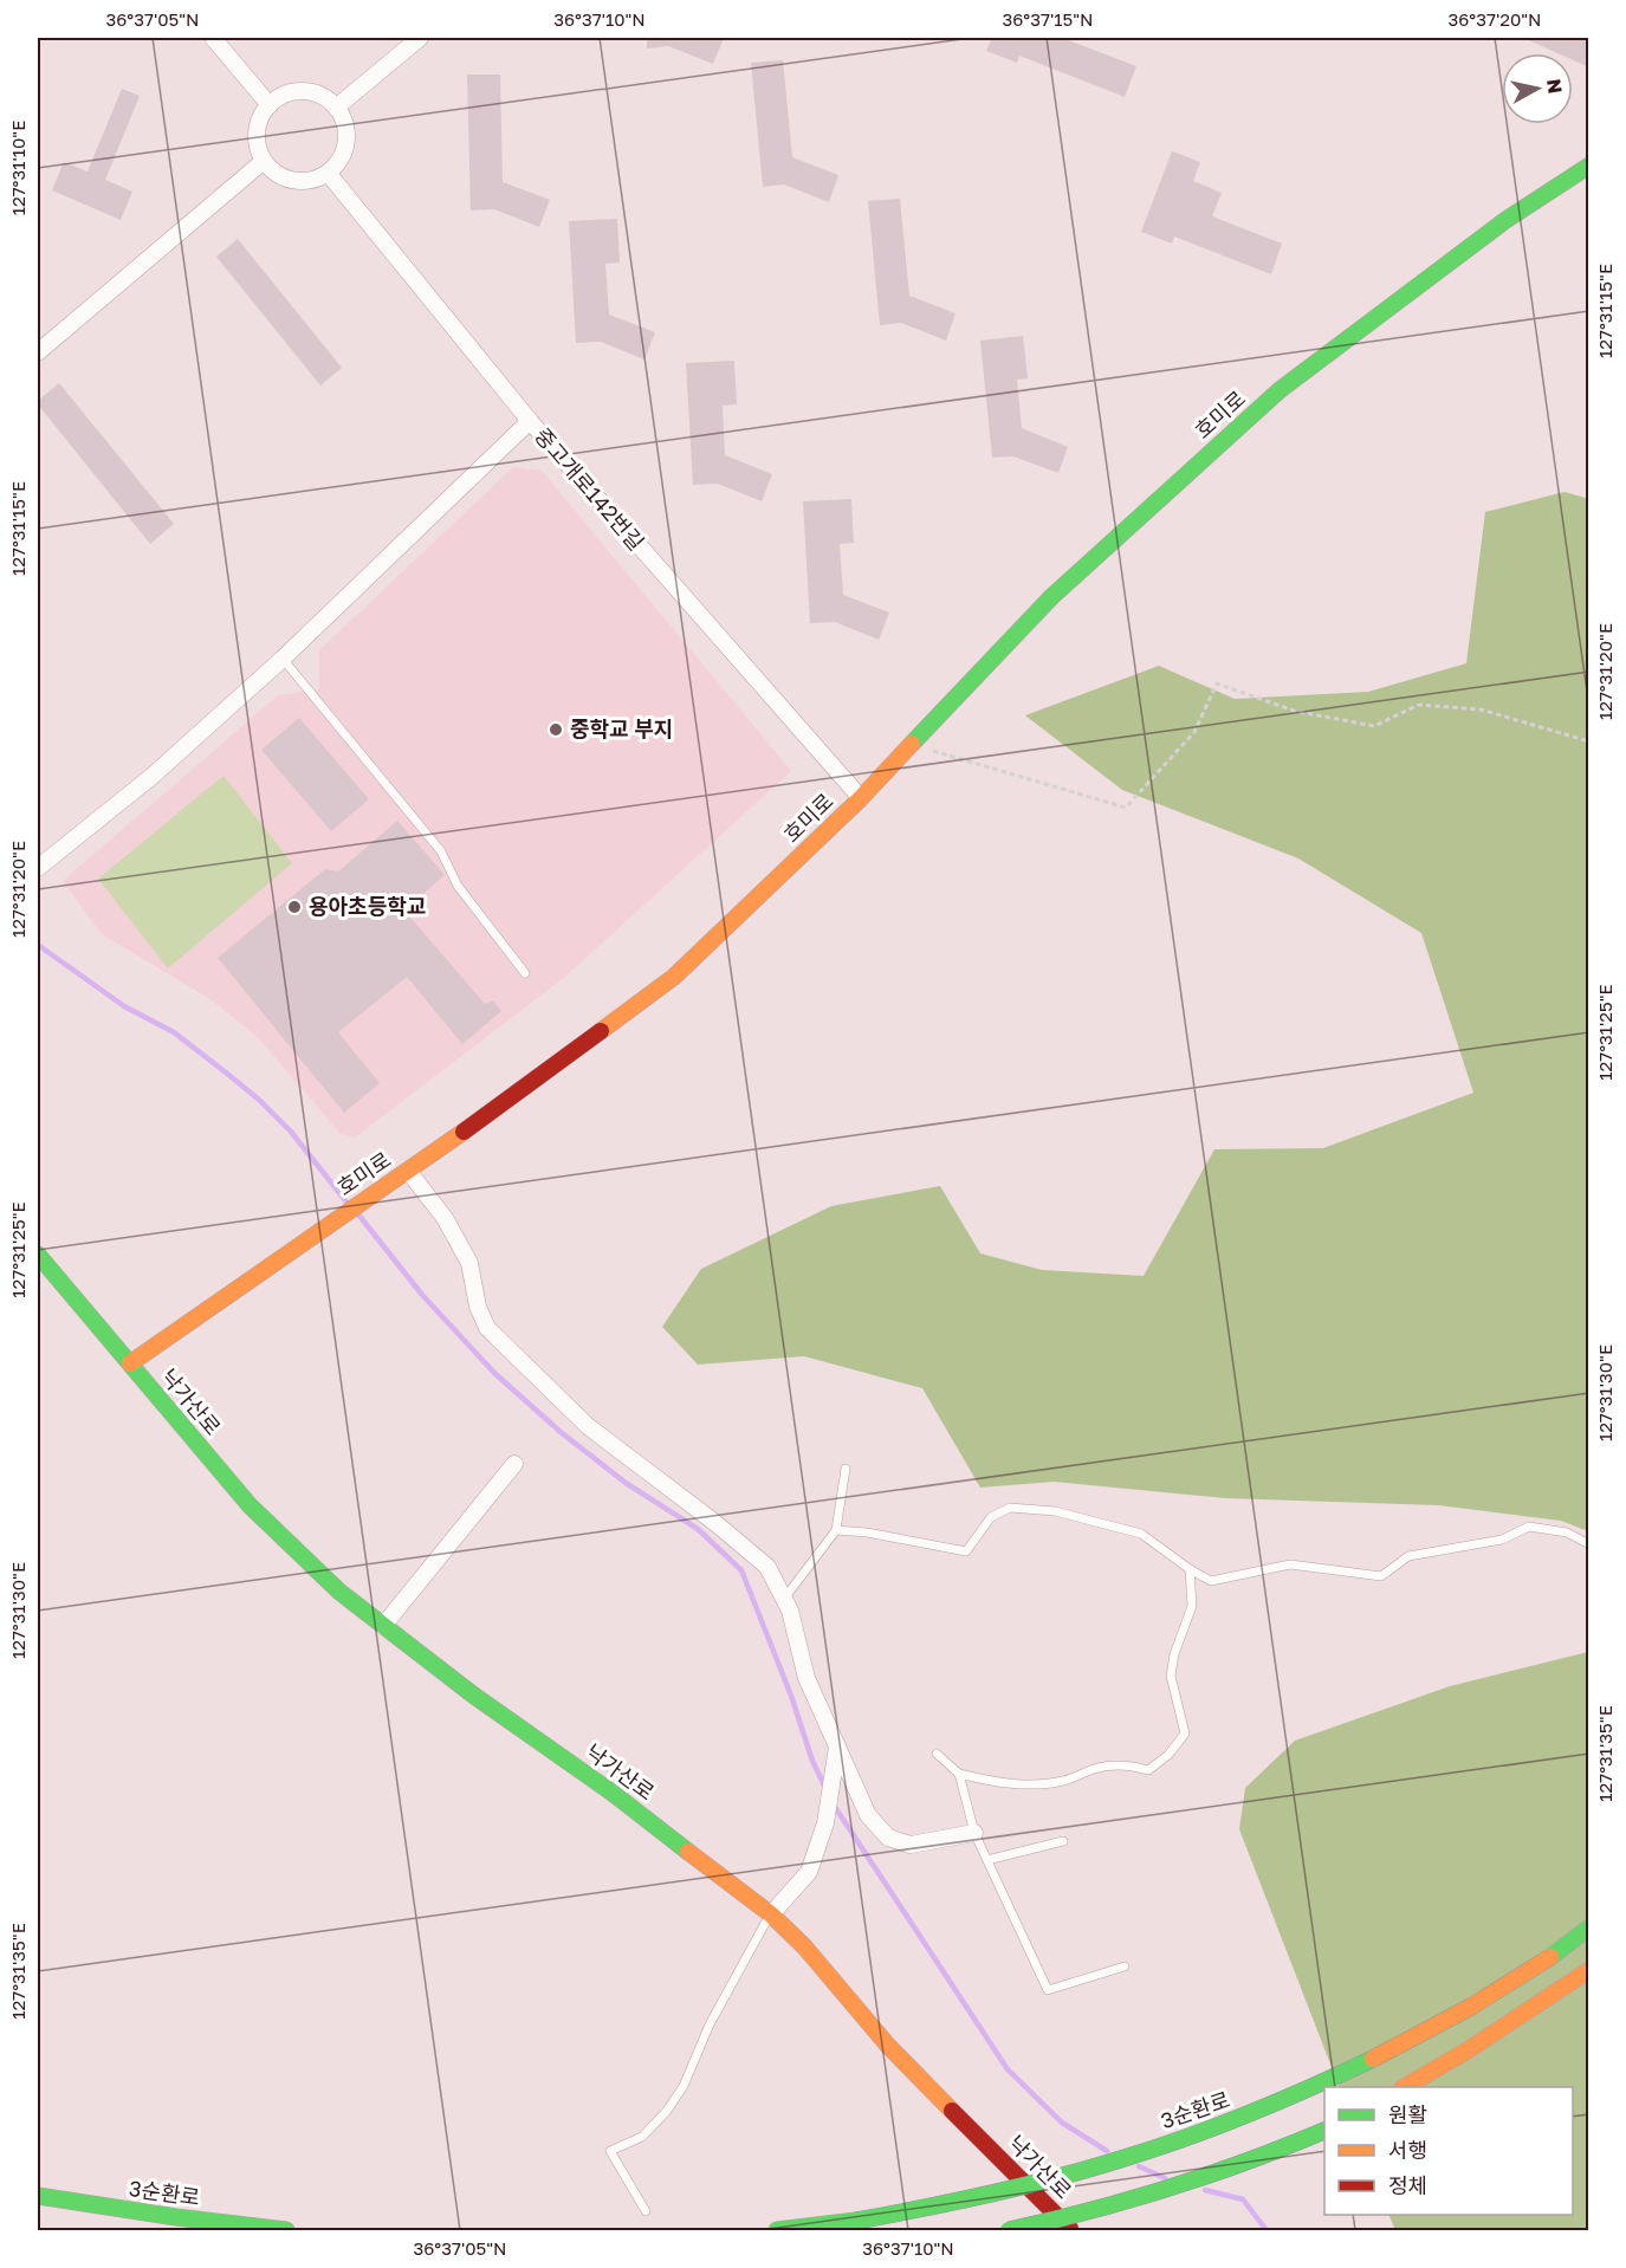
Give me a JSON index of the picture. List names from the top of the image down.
{
  "streets": {
    "main road": ["호미로", "낙가산로", "3순환로"],
    "street": ["중고개로142번길"]
  },
  "crossings": [
    ["호미로", "중고개로142번길"],
    ["호미로", "낙가산로"]
  ],
  "places": ["중학교 부지", "용아초등학교"],
  "legend": ["원활", "서행", "정체"],
  "north": "right",
  "coordinates": [
    "36°37'05\"N",
    "36°37'10\"N",
    "36°37'15\"N",
    "36°37'20\"N",
    "127°31'10\"E",
    "127°31'15\"E",
    "127°31'20\"E",
    "127°31'25\"E",
    "127°31'30\"E",
    "127°31'35\"E"
  ]
}
